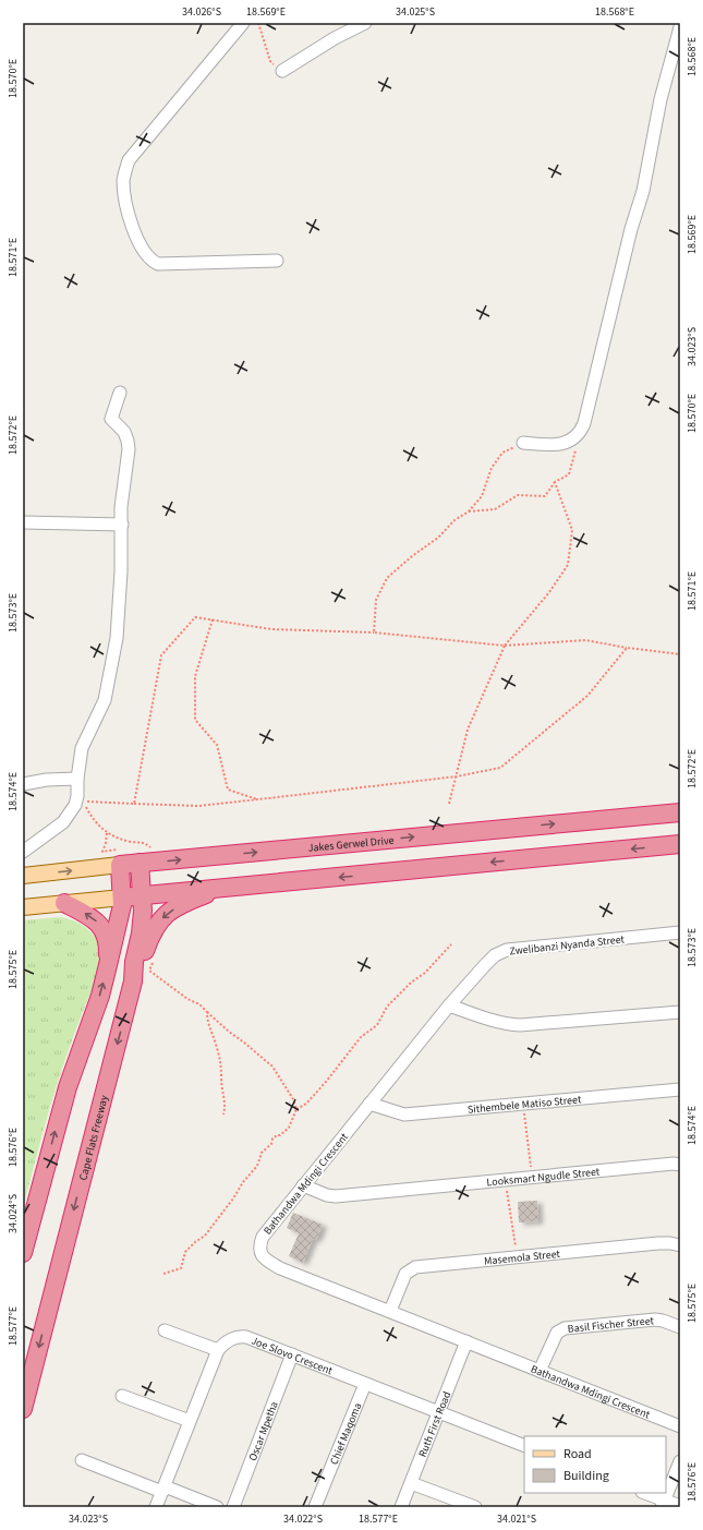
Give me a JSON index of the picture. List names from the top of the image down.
{
  "streets": {
    "highway": ["Jakes Gerwel Drive", "Cape Flats Freeway"],
    "street": [
      "Zwelibanzi Nyanda Street",
      "Sithembele Matiso Street",
      "Looksmart Ngudle Street",
      "Bathandwa Mdingi Crescent",
      "Masemola Street",
      "Basil Fischer Street",
      "Joe Slovo Crescent",
      "Ruth First Road",
      "Oscar Mpetha",
      "Chief Maqoma"
    ]
  },
  "crossings": [
    ["Jakes Gerwel Drive", "Cape Flats Freeway"],
    ["Zwelibanzi Nyanda Street", "Bathandwa Mdingi Crescent"],
    ["Sithembele Matiso Street", "Bathandwa Mdingi Crescent"],
    ["Looksmart Ngudle Street", "Bathandwa Mdingi Crescent"],
    ["Bathandwa Mdingi Crescent", "Masemola Street"],
    ["Bathandwa Mdingi Crescent", "Basil Fischer Street"],
    ["Bathandwa Mdingi Crescent", "Ruth First Road"],
    ["Joe Slovo Crescent", "Ruth First Road"],
    ["Joe Slovo Crescent", "Oscar Mpetha"],
    ["Joe Slovo Crescent", "Chief Maqoma"]
  ],
  "legend": ["Road", "Building"],
  "coordinates": [
    "34.026°S",
    "18.569°E",
    "34.025°S",
    "18.568°E",
    "18.570°E",
    "18.571°E",
    "34.023°S",
    "18.572°E",
    "18.573°E",
    "18.574°E",
    "18.575°E",
    "18.576°E",
    "34.024°S",
    "18.577°E",
    "34.022°S",
    "34.021°S"
  ]
}
